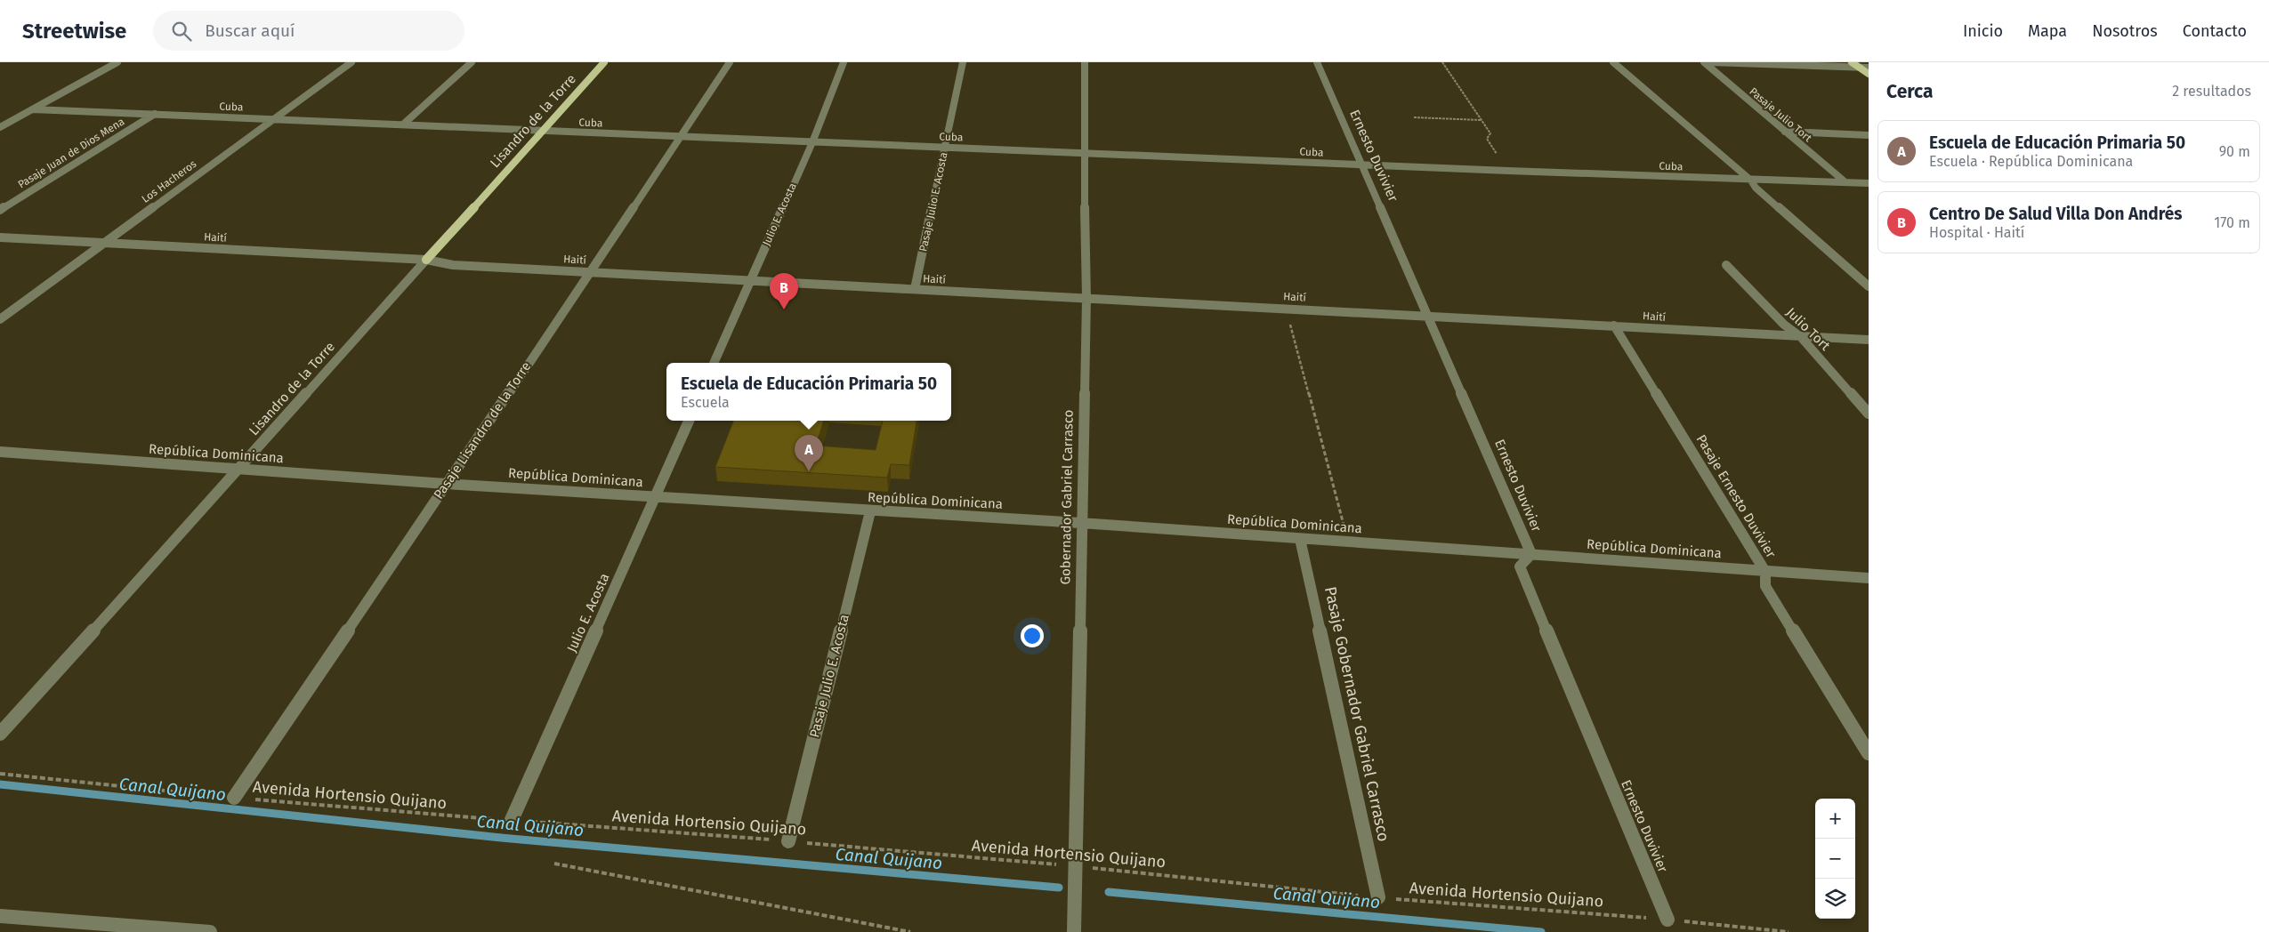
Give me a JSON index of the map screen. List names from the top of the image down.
{
  "streets": {
    "main road": ["Lisandro de la Torre"],
    "street": [
      "Cuba",
      "Pasaje Julio Tort",
      "Pasaje Juan de Dios Mena",
      "Ernesto Duvivier",
      "Los Hacheros",
      "Pasaje Julio E. Acosta",
      "Julio E. Acosta",
      "Haití",
      "Julio Tort",
      "Pasaje Lisandro de la Torre",
      "República Dominicana",
      "Pasaje Ernesto Duvivier",
      "Gobernador Gabriel Carrasco",
      "Pasaje Gobernador Gabriel Carrasco"
    ],
    "path": ["Avenida Hortensio Quijano"]
  },
  "crossings": [
    ["Cuba", "Pasaje Julio Tort"],
    ["Cuba", "Lisandro de la Torre"],
    ["Cuba", "Pasaje Juan de Dios Mena"],
    ["Cuba", "Ernesto Duvivier"],
    ["Cuba", "Los Hacheros"],
    ["Cuba", "Pasaje Julio E. Acosta"],
    ["Cuba", "Julio E. Acosta"],
    ["Cuba", "Pasaje Lisandro de la Torre"],
    ["Cuba", "Gobernador Gabriel Carrasco"],
    ["Lisandro de la Torre", "Haití"],
    ["Lisandro de la Torre", "República Dominicana"],
    ["Ernesto Duvivier", "Haití"],
    ["Ernesto Duvivier", "República Dominicana"],
    ["Ernesto Duvivier", "Avenida Hortensio Quijano"],
    ["Los Hacheros", "Haití"],
    ["Pasaje Julio E. Acosta", "Haití"],
    ["Pasaje Julio E. Acosta", "República Dominicana"],
    ["Pasaje Julio E. Acosta", "Avenida Hortensio Quijano"],
    ["Julio E. Acosta", "Haití"],
    ["Julio E. Acosta", "República Dominicana"],
    ["Julio E. Acosta", "Avenida Hortensio Quijano"],
    ["Haití", "Julio Tort"],
    ["Haití", "Pasaje Lisandro de la Torre"],
    ["Haití", "Pasaje Ernesto Duvivier"],
    ["Haití", "Gobernador Gabriel Carrasco"],
    ["Pasaje Lisandro de la Torre", "República Dominicana"],
    ["Pasaje Lisandro de la Torre", "Avenida Hortensio Quijano"],
    ["República Dominicana", "Pasaje Ernesto Duvivier"],
    ["República Dominicana", "Gobernador Gabriel Carrasco"],
    ["República Dominicana", "Pasaje Gobernador Gabriel Carrasco"],
    ["Gobernador Gabriel Carrasco", "Avenida Hortensio Quijano"],
    ["Pasaje Gobernador Gabriel Carrasco", "Avenida Hortensio Quijano"]
  ],
  "water": ["Canal Quijano"],
  "page": {
    "header": "Streetwise",
    "search": "Buscar aquí",
    "nav": [
      "Inicio",
      "Mapa",
      "Nosotros",
      "Contacto"
    ],
    "heading": ["Cerca", "2 resultados"],
    "list": [
      {
        "mark": "A",
        "name": "Escuela de Educación Primaria 50",
        "note": "Escuela · República Dominicana",
        "value": "90 m"
      },
      {
        "mark": "B",
        "name": "Centro De Salud Villa Don Andrés",
        "note": "Hospital · Haití",
        "value": "170 m"
      }
    ],
    "pins": ["B", "A"],
    "popup": ["Escuela de Educación Primaria 50", "Escuela"],
    "map_buttons": ["+", "−"]
  }
}
